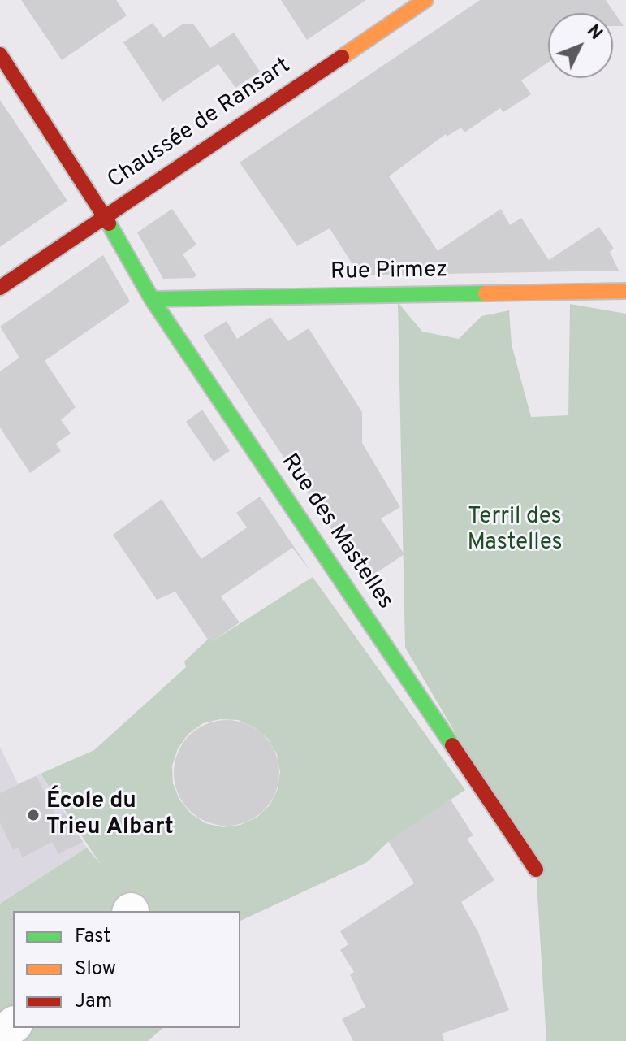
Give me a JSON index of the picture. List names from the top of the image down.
{
  "streets": {
    "street": ["Chaussée de Ransart", "Rue Pirmez", "Rue des Mastelles"]
  },
  "crossings": [
    ["Chaussée de Ransart", "Rue des Mastelles"],
    ["Rue Pirmez", "Rue des Mastelles"]
  ],
  "parks": ["Terril des Mastelles"],
  "places": ["École du Trieu Albart"],
  "legend": ["Fast", "Slow", "Jam"],
  "north": "top right"
}
